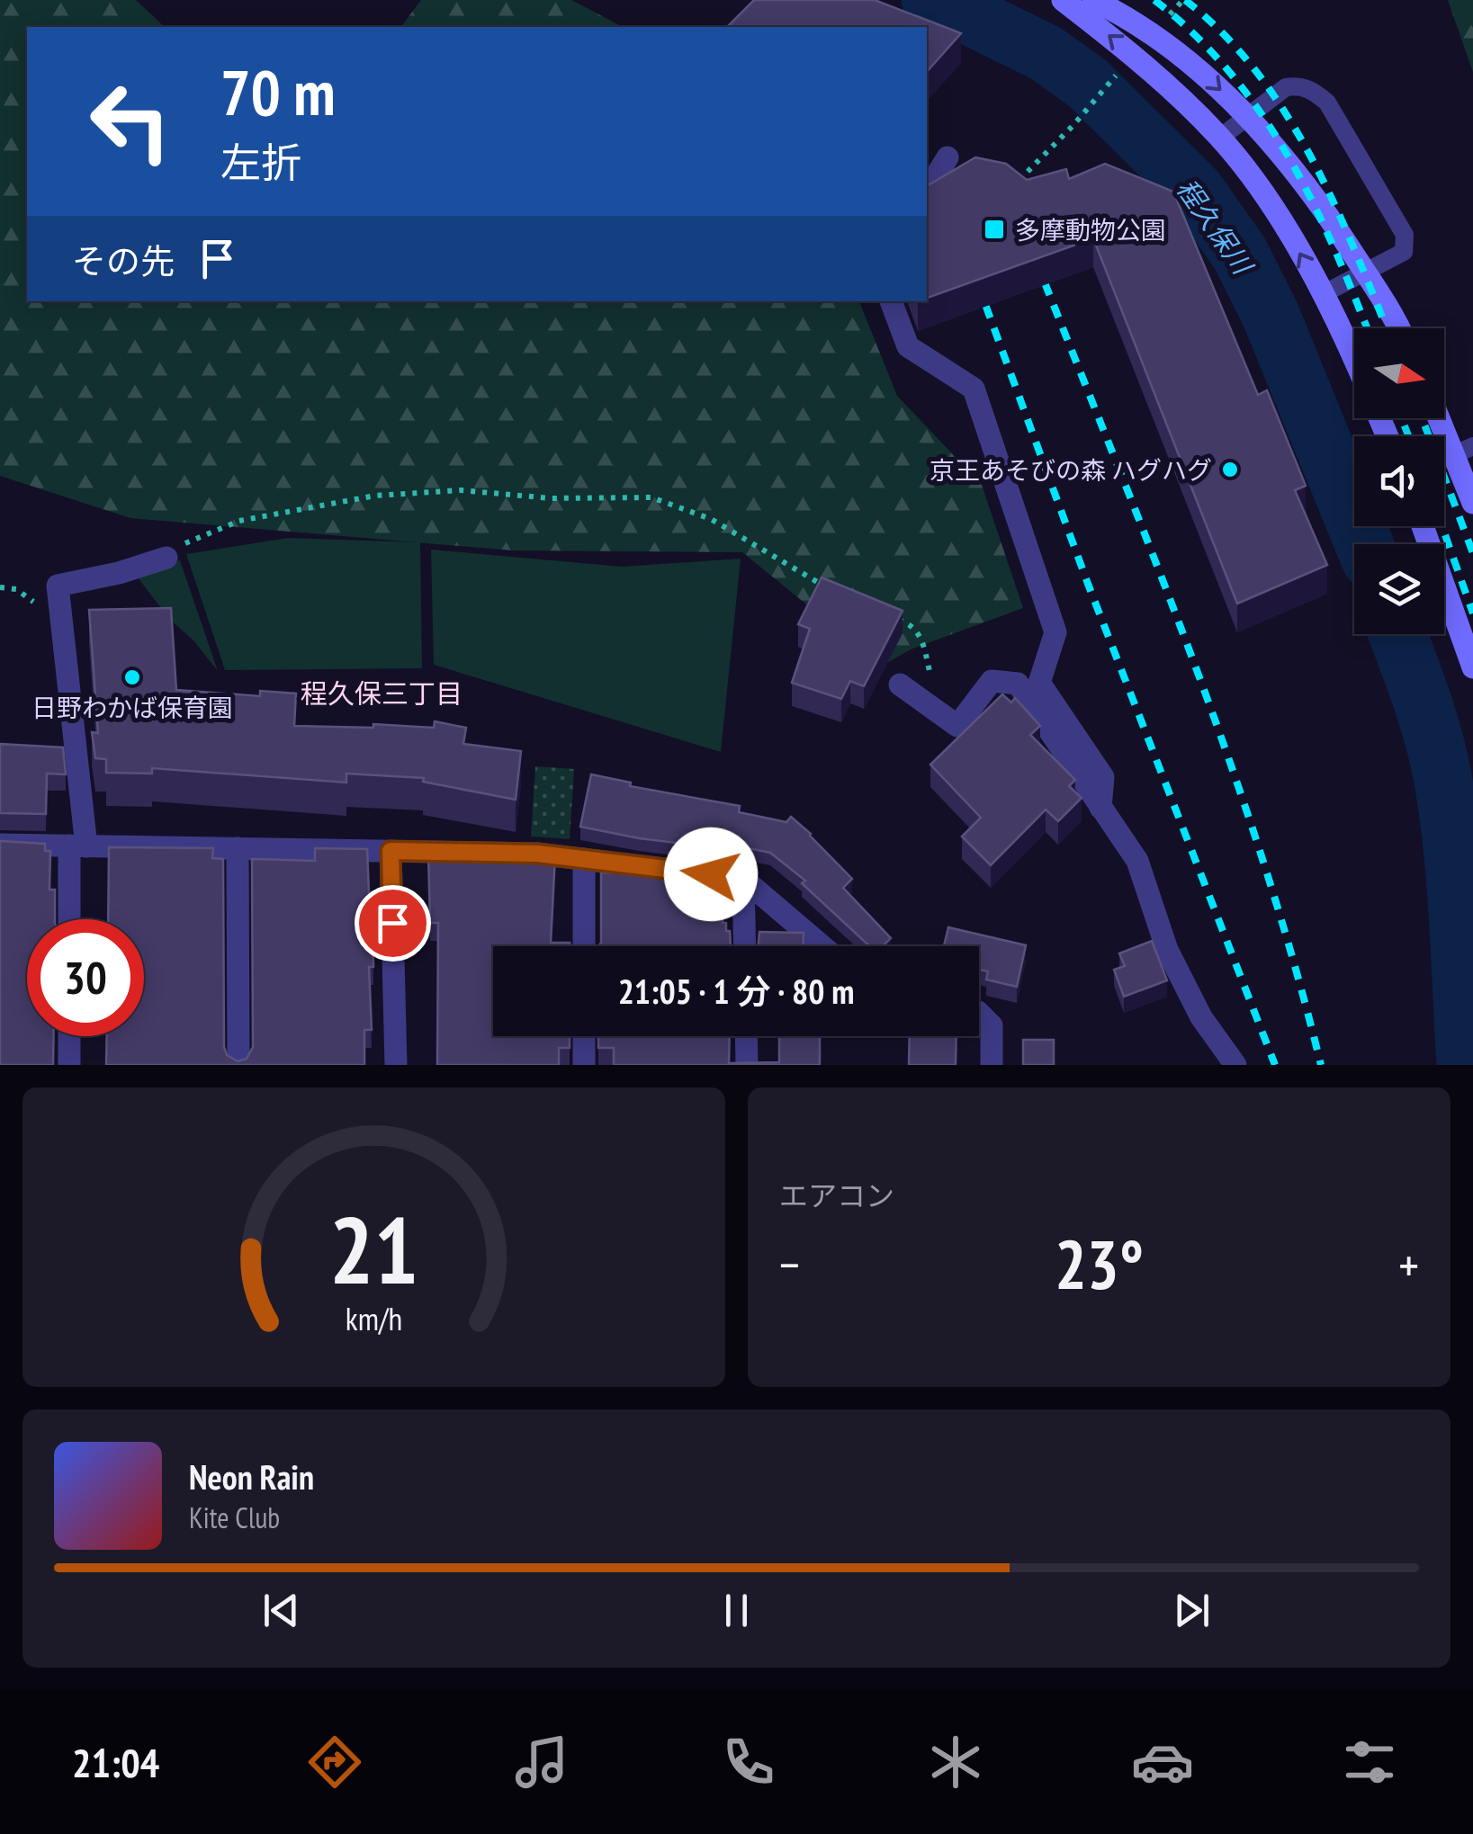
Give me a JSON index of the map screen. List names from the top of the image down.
{
  "districts": ["程久保三丁目"],
  "water": ["程久保川"],
  "places": {
    "transit": ["多摩動物公園"],
    "other": ["京王あそびの森 ハグハグ", "日野わかば保育園"]
  },
  "north": "right",
  "page": {
    "turn": ["70 m", "左折"],
    "then": "その先",
    "limit": "30",
    "trip": "21:05 · 1 分 · 80 m",
    "tile": "エアコン",
    "heat": ["−", "23°", "+"],
    "song": ["Neon Rain", "Kite Club"],
    "tabs": "21:04",
    "gauge": ["21", "km/h"]
  }
}
